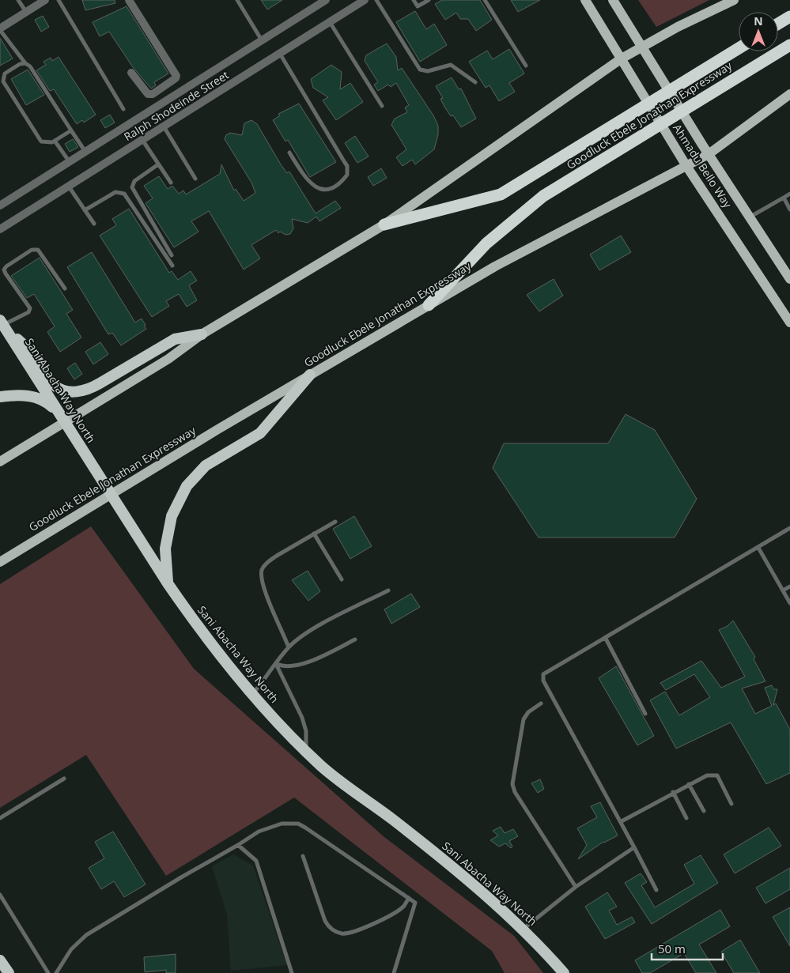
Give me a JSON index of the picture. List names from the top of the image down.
{
  "streets": {
    "highway": ["Goodluck Ebele Jonathan Expressway", "Sani Abacha Way North"],
    "main road": ["Ahmadu Bello Way"],
    "street": ["Ralph Shodeinde Street"]
  },
  "crossings": [
    ["Goodluck Ebele Jonathan Expressway", "Ahmadu Bello Way"]
  ],
  "scale_bar": "50 m",
  "north": "top"
}
